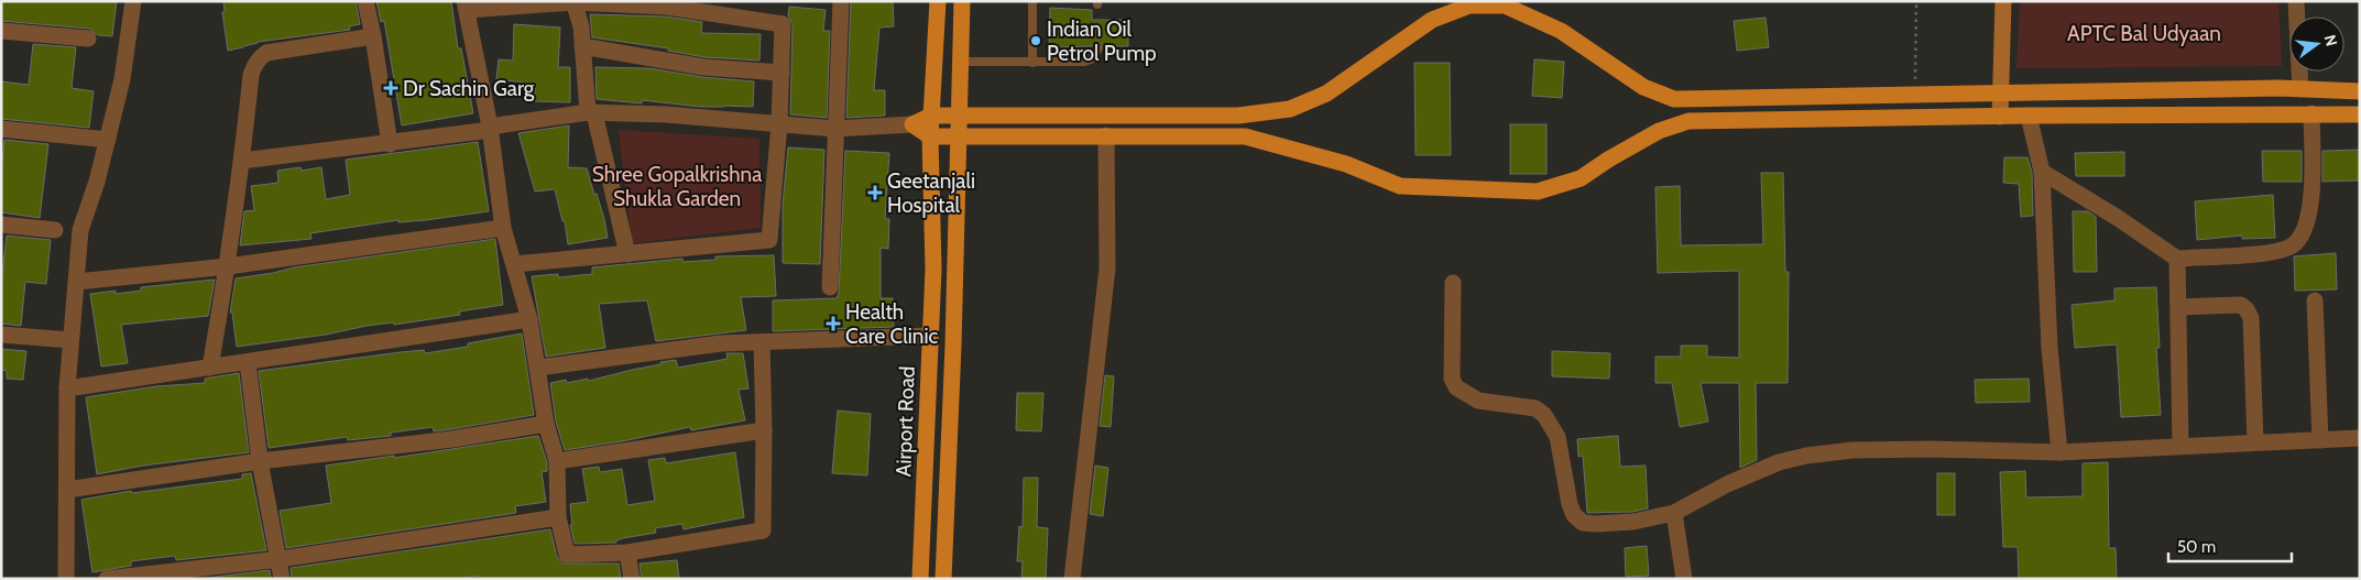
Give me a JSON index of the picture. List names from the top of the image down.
{
  "streets": {
    "main road": ["Airport Road"]
  },
  "parks": ["APTC Bal Udyaan", "Shree Gopalkrishna Shukla Garden"],
  "places": {
    "other": ["Indian Oil Petrol Pump"],
    "health": ["Dr Sachin Garg", "Geetanjali Hospital", "Health Care Clinic"]
  },
  "scale_bar": "50 m",
  "north": "right"
}
